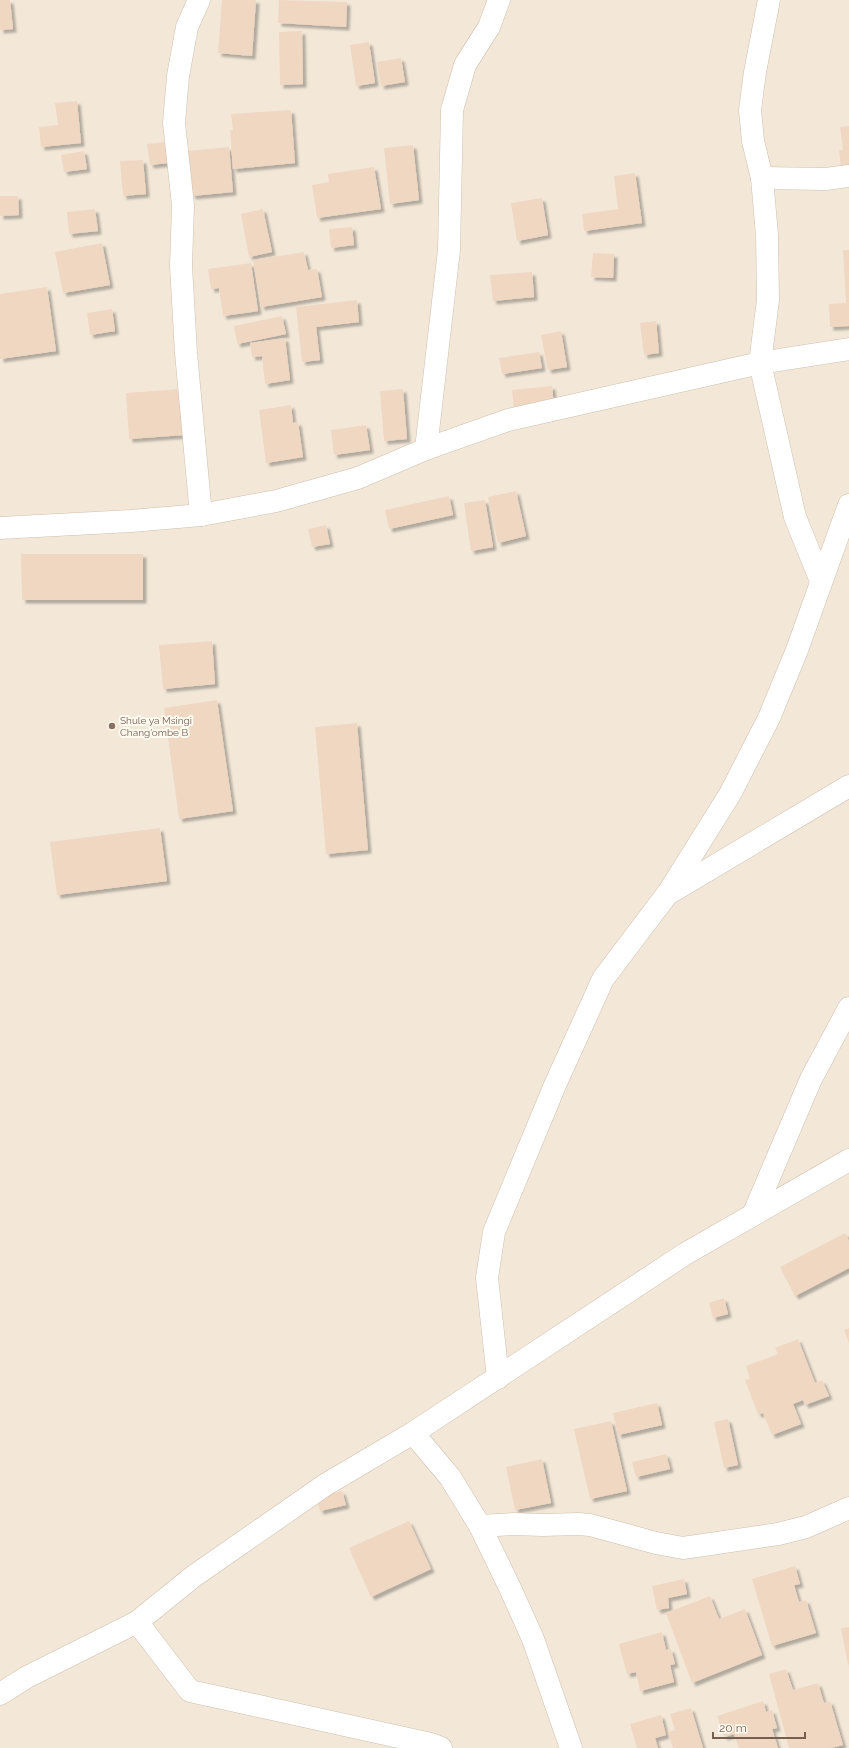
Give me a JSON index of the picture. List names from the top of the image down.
{
  "places": ["Shule ya Msingi Chang'ombe B"],
  "scale_bar": "20 m"
}
